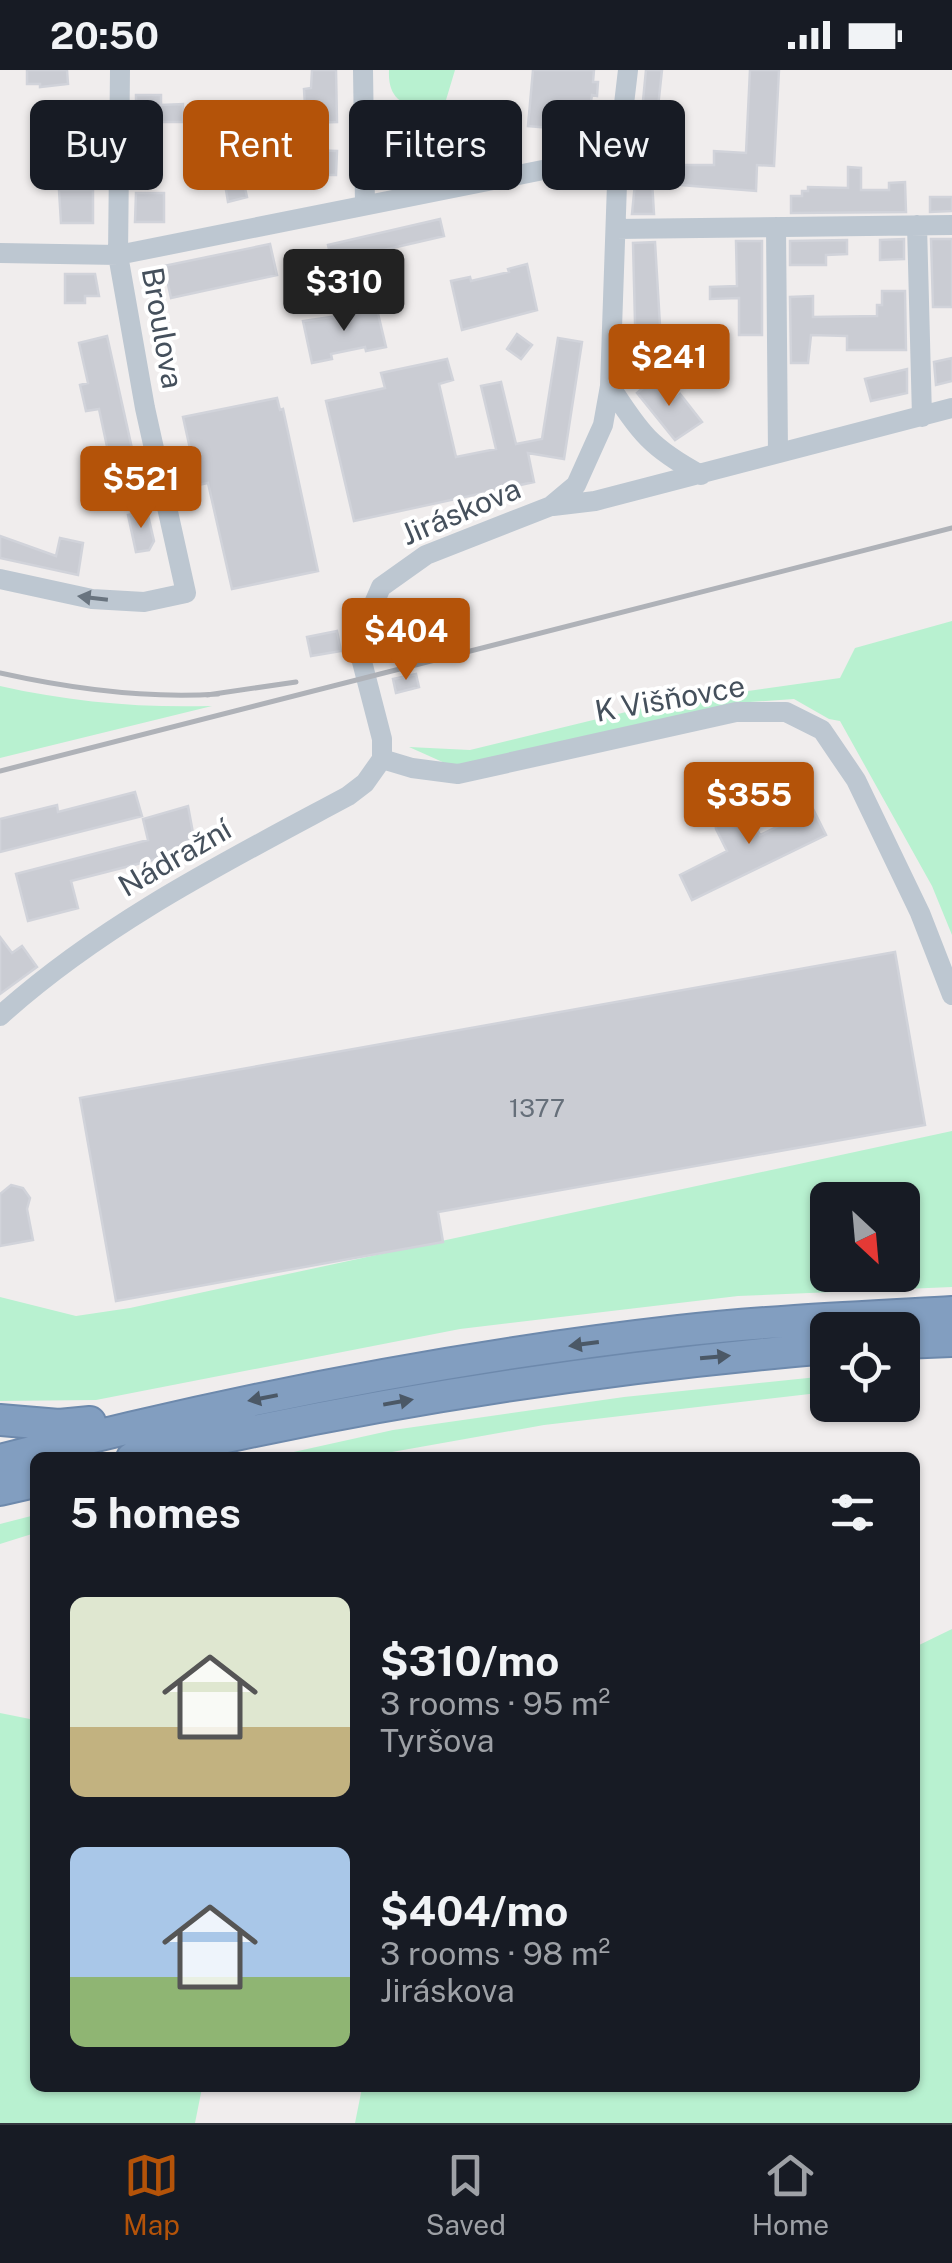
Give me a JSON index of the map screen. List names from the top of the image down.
{
  "streets": {
    "street": [
      "Broulova",
      "Jiráskova",
      "K Višňovce",
      "Nádražní"
    ]
  },
  "crossings": [
    ["Jiráskova", "K Višňovce"],
    ["Jiráskova", "Nádražní"],
    ["K Višňovce", "Nádražní"]
  ],
  "house_numbers": ["1377"],
  "north": "bottom right",
  "page": {
    "status": "20:50",
    "chip": [
      "Buy",
      "Rent",
      "Filters",
      "New"
    ],
    "price": [
      "$310",
      "$241",
      "$521",
      "$404",
      "$355"
    ],
    "heading": "5 homes",
    "list": [
      {
        "name": "$310/mo",
        "note": "3 rooms · 95 m² · Tyršova"
      },
      {
        "name": "$404/mo",
        "note": "3 rooms · 98 m² · Jiráskova"
      }
    ],
    "tabs": ["Map", "Saved", "Home"]
  }
}
